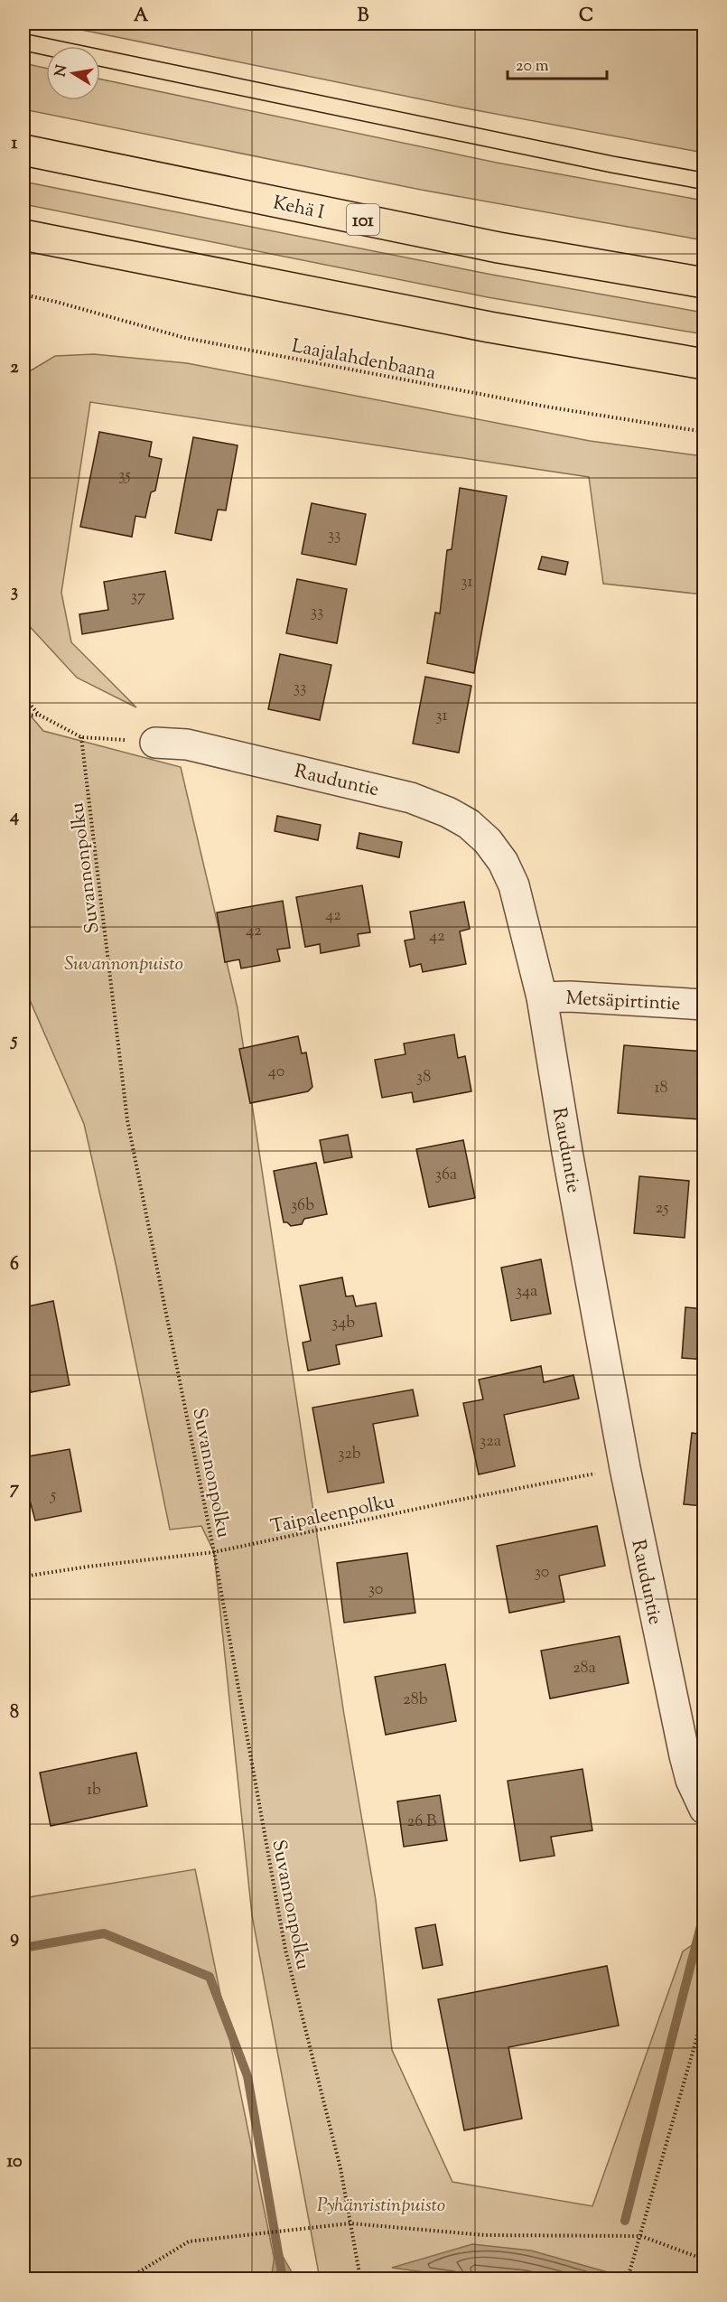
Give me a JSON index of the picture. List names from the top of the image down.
{
  "streets": {
    "highway": ["Kehä I", "101"],
    "street": ["Rauduntie", "Metsäpirtintie"],
    "path": ["Laajalahdenbaana", "Suvannonpolku", "Taipaleenpolku"]
  },
  "crossings": [
    ["Rauduntie", "Metsäpirtintie"],
    ["Rauduntie", "Taipaleenpolku"],
    ["Suvannonpolku", "Taipaleenpolku"]
  ],
  "parks": ["Suvannonpuisto", "Pyhänristinpuisto"],
  "house_numbers": [
    "35",
    "33",
    "31",
    "37",
    "33",
    "33",
    "31",
    "42",
    "42",
    "42",
    "40",
    "38",
    "18",
    "36a",
    "36b",
    "25",
    "34a",
    "34b",
    "32a",
    "32b",
    "5",
    "30",
    "30",
    "28a",
    "28b",
    "1b",
    "26 B"
  ],
  "scale_bar": "20 m",
  "north": "left",
  "grid": {
    "columns": ["A", "B", "C"],
    "rows": [
      "1",
      "2",
      "3",
      "4",
      "5",
      "6",
      "7",
      "8",
      "9",
      "10"
    ]
  }
}
